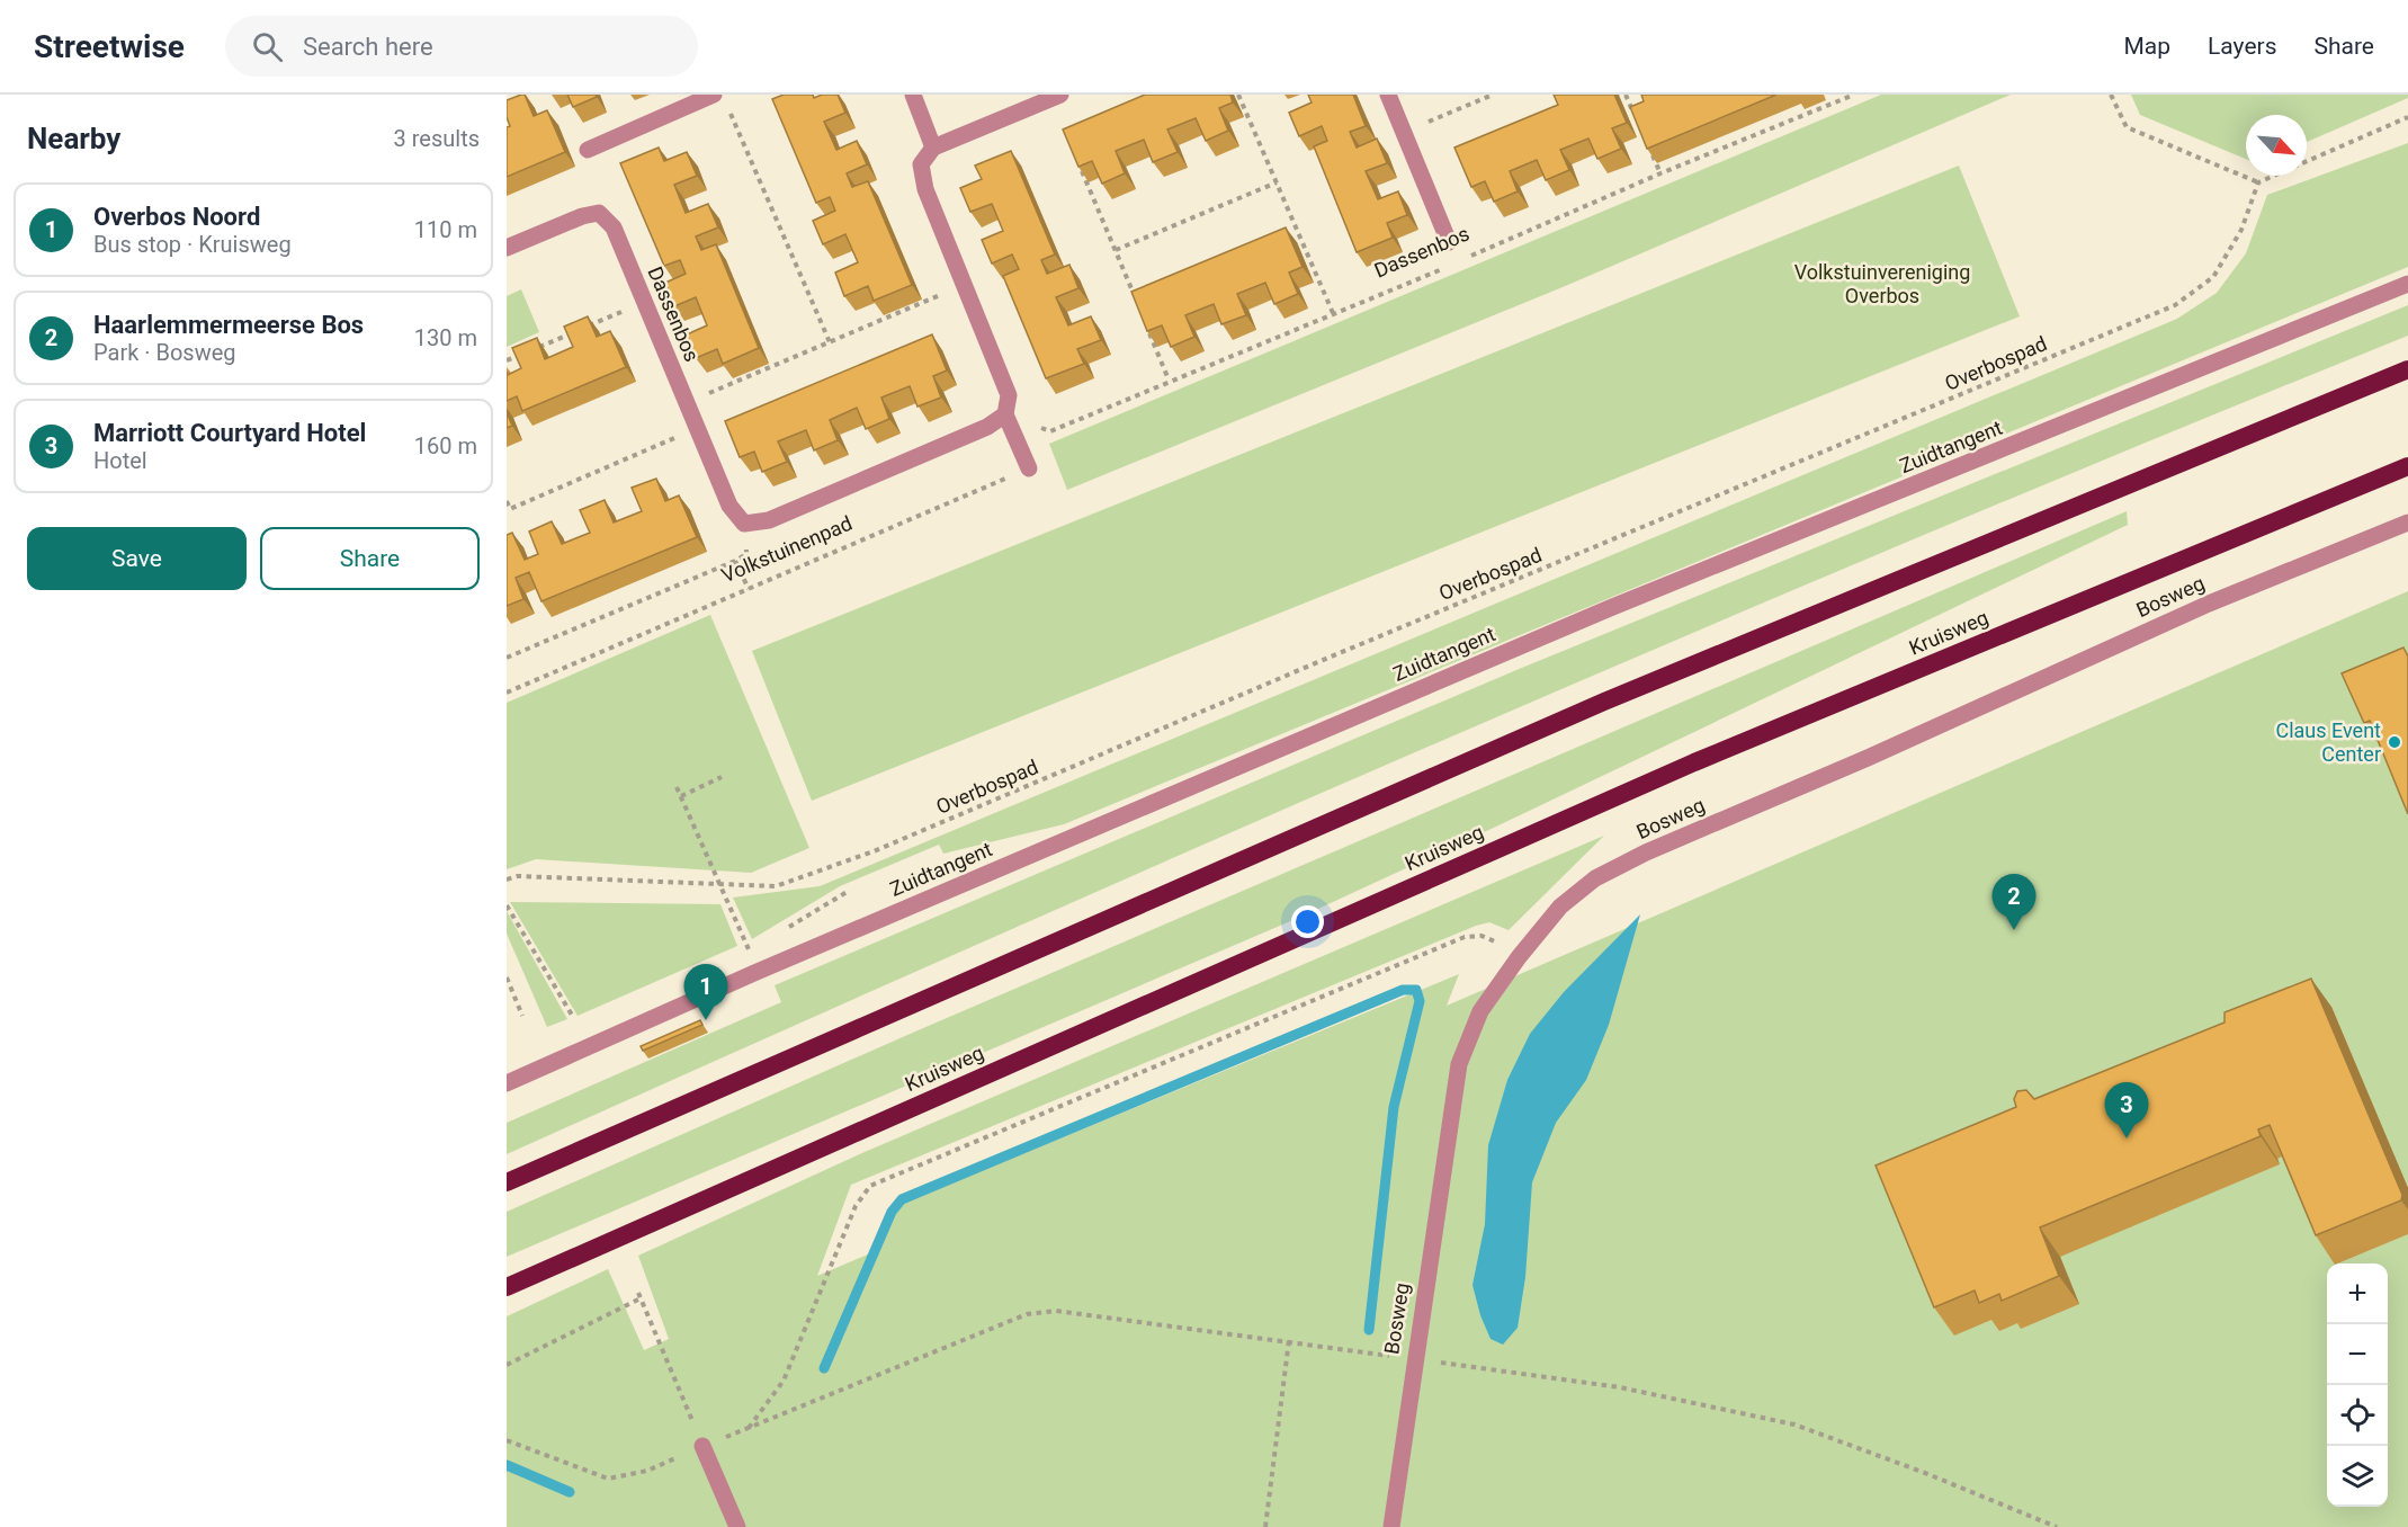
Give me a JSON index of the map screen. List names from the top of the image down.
{
  "streets": {
    "highway": ["Kruisweg"],
    "street": ["Dassenbos", "Zuidtangent", "Bosweg"],
    "path": ["Overbospad", "Volkstuinenpad"]
  },
  "parks": ["Volkstuinvereniging Overbos"],
  "places": ["Claus Event Center"],
  "north": "bottom right",
  "page": {
    "header": "Streetwise",
    "search": "Search here",
    "nav": ["Map", "Layers", "Share"],
    "heading": ["Nearby", "3 results"],
    "list": [
      {
        "mark": "1",
        "name": "Overbos Noord",
        "note": "Bus stop · Kruisweg",
        "value": "110 m"
      },
      {
        "mark": "2",
        "name": "Haarlemmermeerse Bos",
        "note": "Park · Bosweg",
        "value": "130 m"
      },
      {
        "mark": "3",
        "name": "Marriott Courtyard Hotel",
        "note": "Hotel",
        "value": "160 m"
      }
    ],
    "buttons": ["Save", "Share"],
    "pins": ["2", "1", "3"],
    "map_buttons": ["+", "−"]
  }
}
